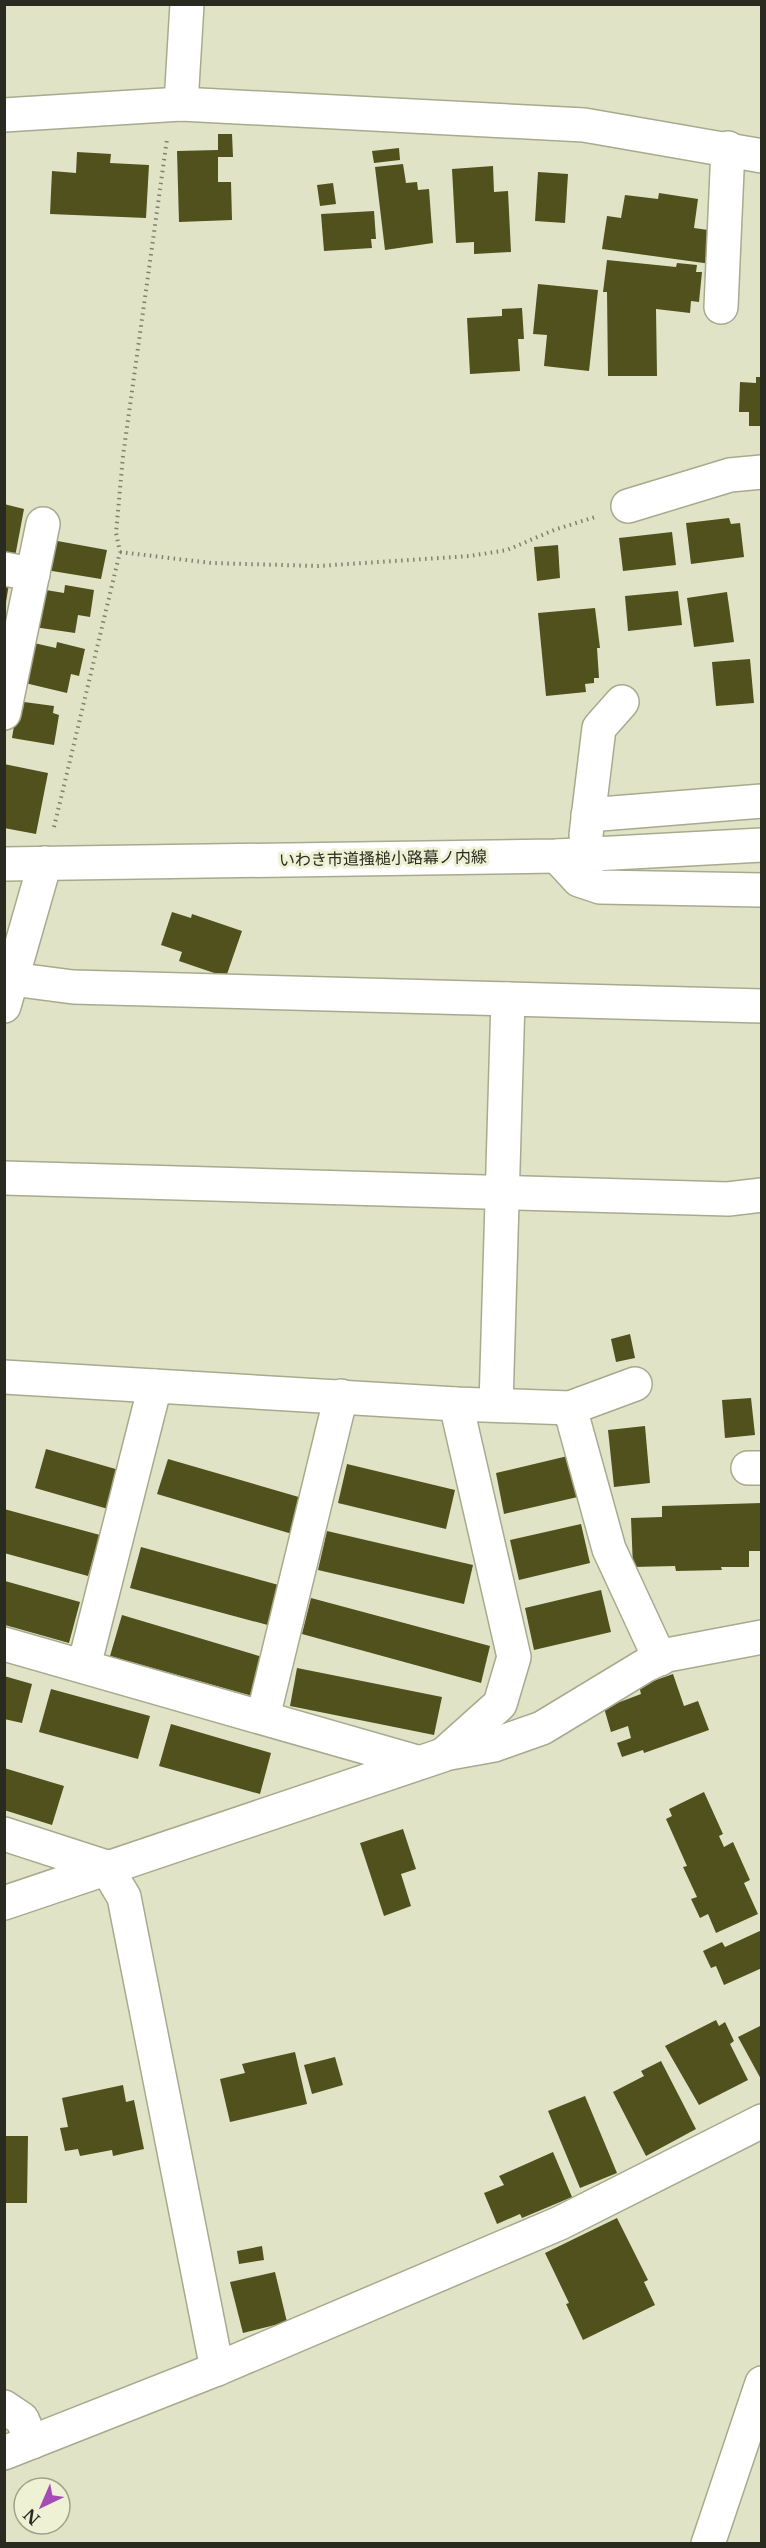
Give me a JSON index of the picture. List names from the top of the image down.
{
  "streets": {
    "street": ["いわき市道搔槌小路幕ノ内線"]
  },
  "north": "bottom left"
}
